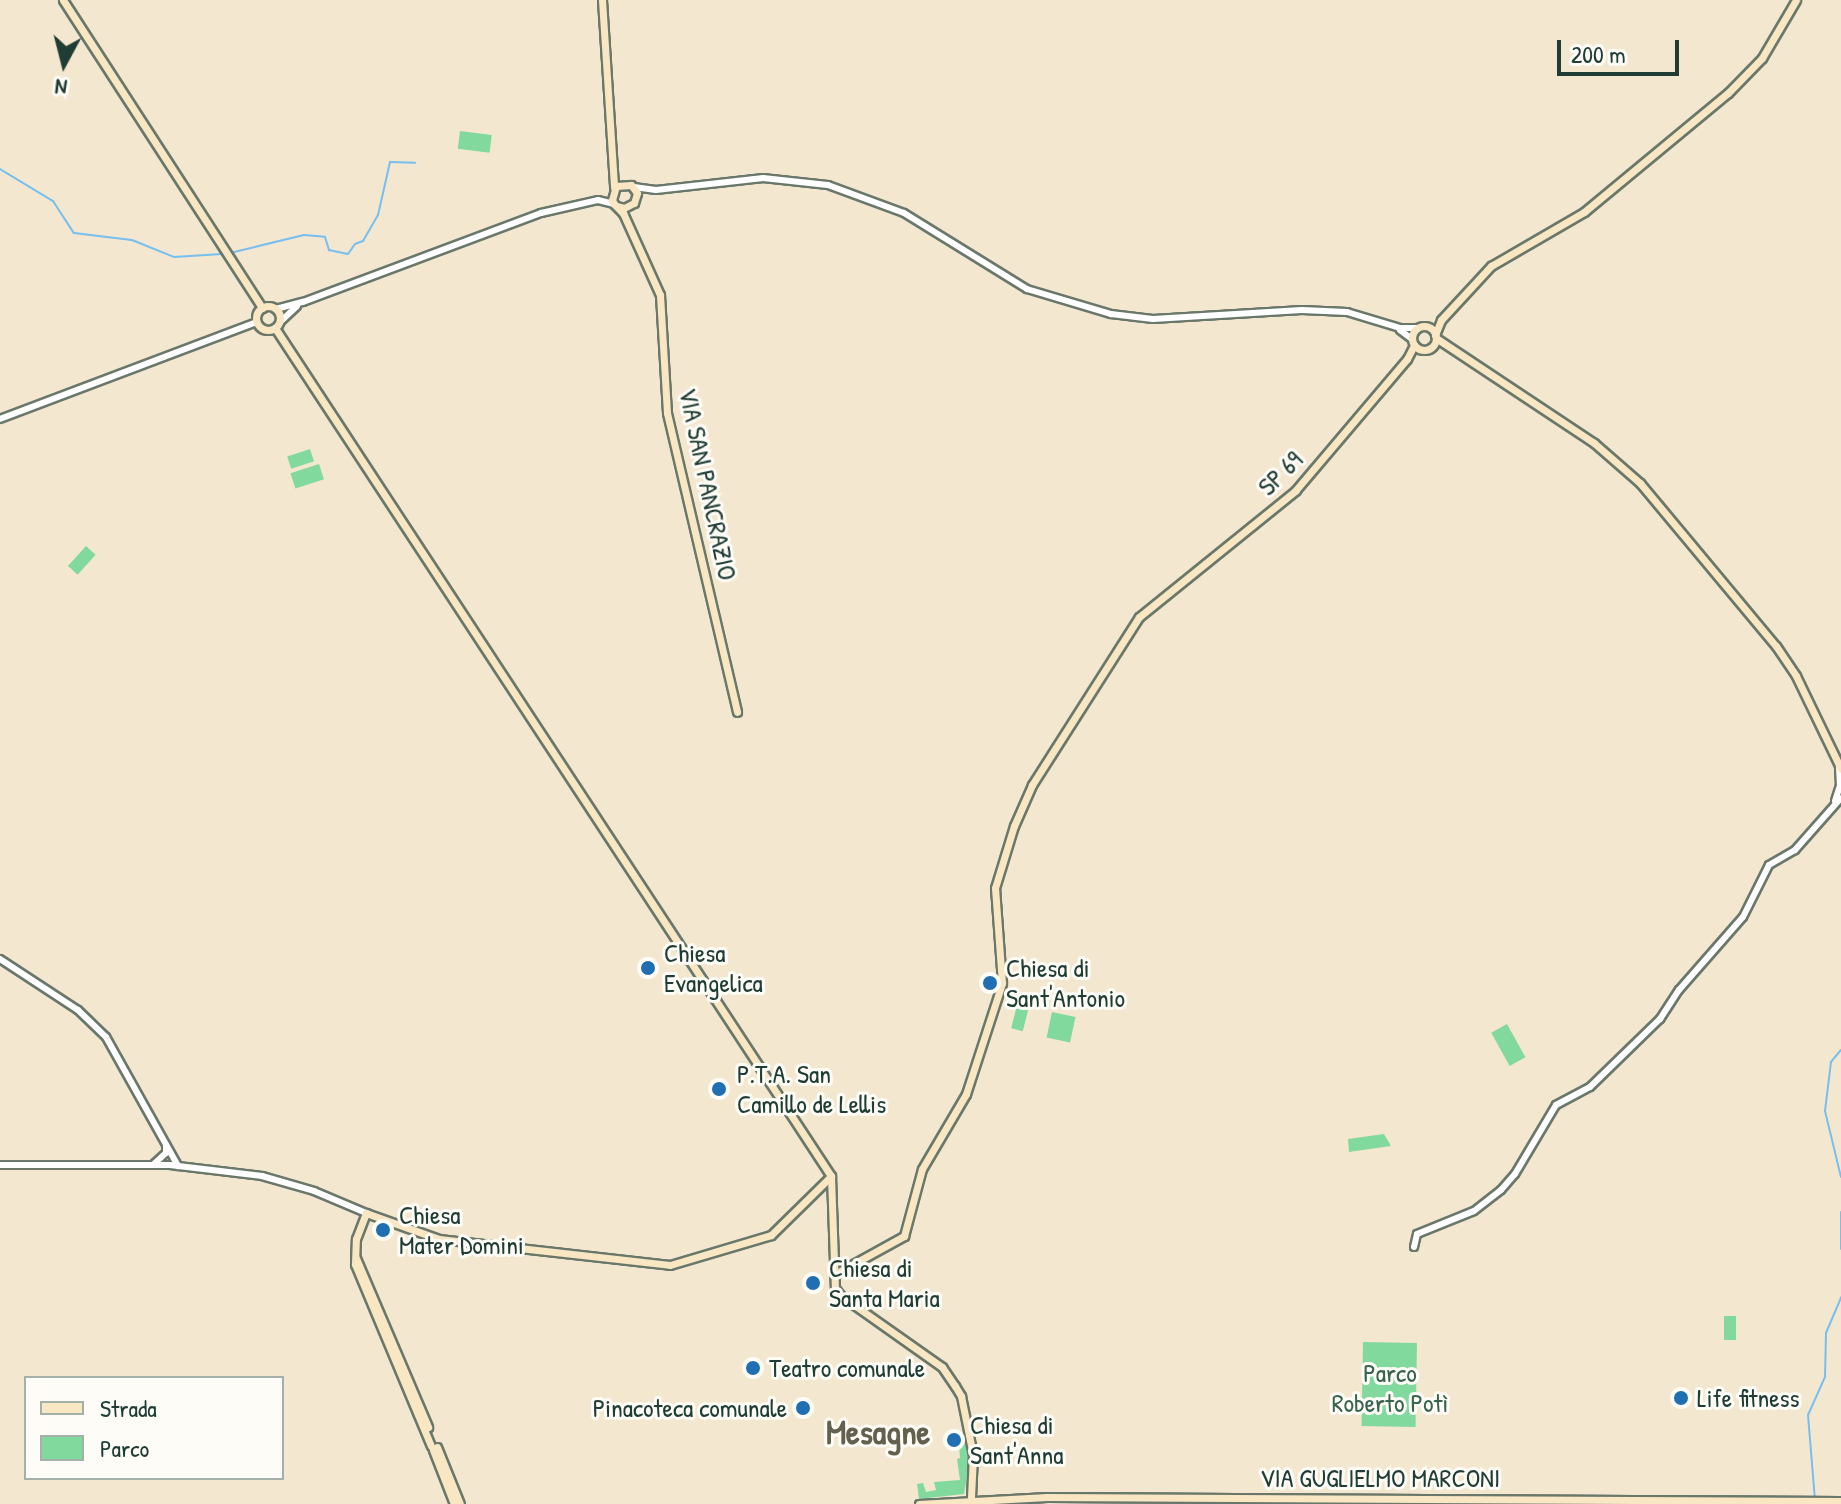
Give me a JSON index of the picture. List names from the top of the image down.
{
  "streets": {
    "main road": ["SP 69", "VIA SAN PANCRAZIO", "VIA GUGLIELMO MARCONI"]
  },
  "districts": ["Mesagne"],
  "parks": ["Parco Roberto Potì"],
  "places": [
    "Chiesa Evangelica",
    "Chiesa di Sant'Antonio",
    "P.T.A. San Camillo de Lellis",
    "Chiesa Mater Domini",
    "Chiesa di Santa Maria",
    "Teatro comunale",
    "Life fitness",
    "Pinacoteca comunale",
    "Chiesa di Sant'Anna"
  ],
  "legend": ["Strada", "Parco"],
  "scale_bar": "200 m",
  "north": "bottom"
}
